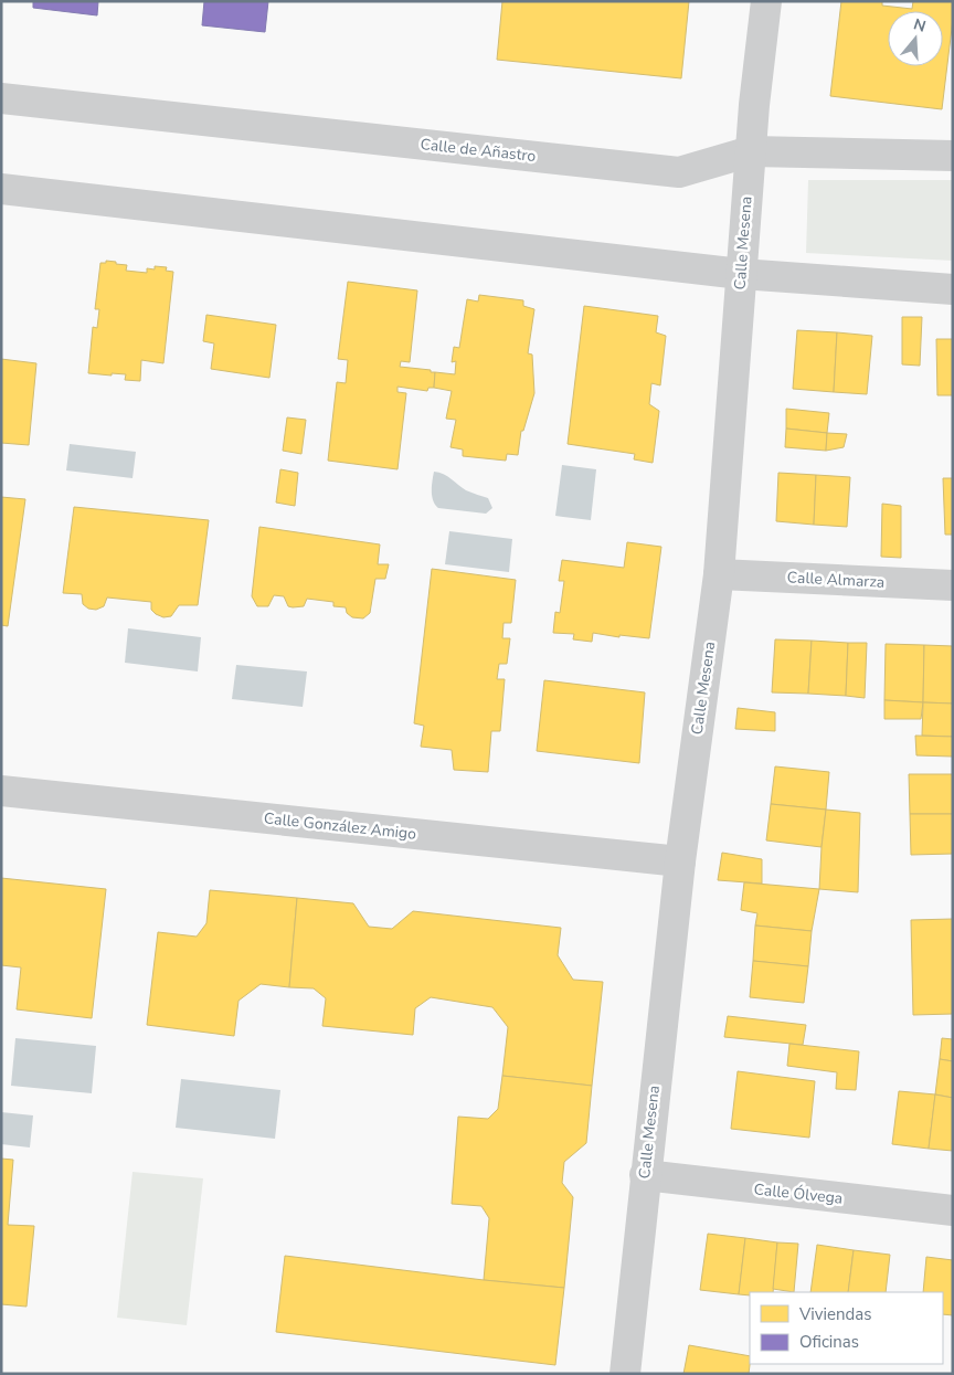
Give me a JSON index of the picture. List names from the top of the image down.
{
  "streets": {
    "street": [
      "Calle de Añastro",
      "Calle Mesena",
      "Calle Almarza",
      "Calle González Amigo",
      "Calle Ólvega"
    ]
  },
  "crossings": [
    ["Calle de Añastro", "Calle Mesena"],
    ["Calle Mesena", "Calle Almarza"],
    ["Calle Mesena", "Calle González Amigo"],
    ["Calle Mesena", "Calle Ólvega"]
  ],
  "legend": ["Viviendas", "Oficinas"],
  "north": "top"
}
